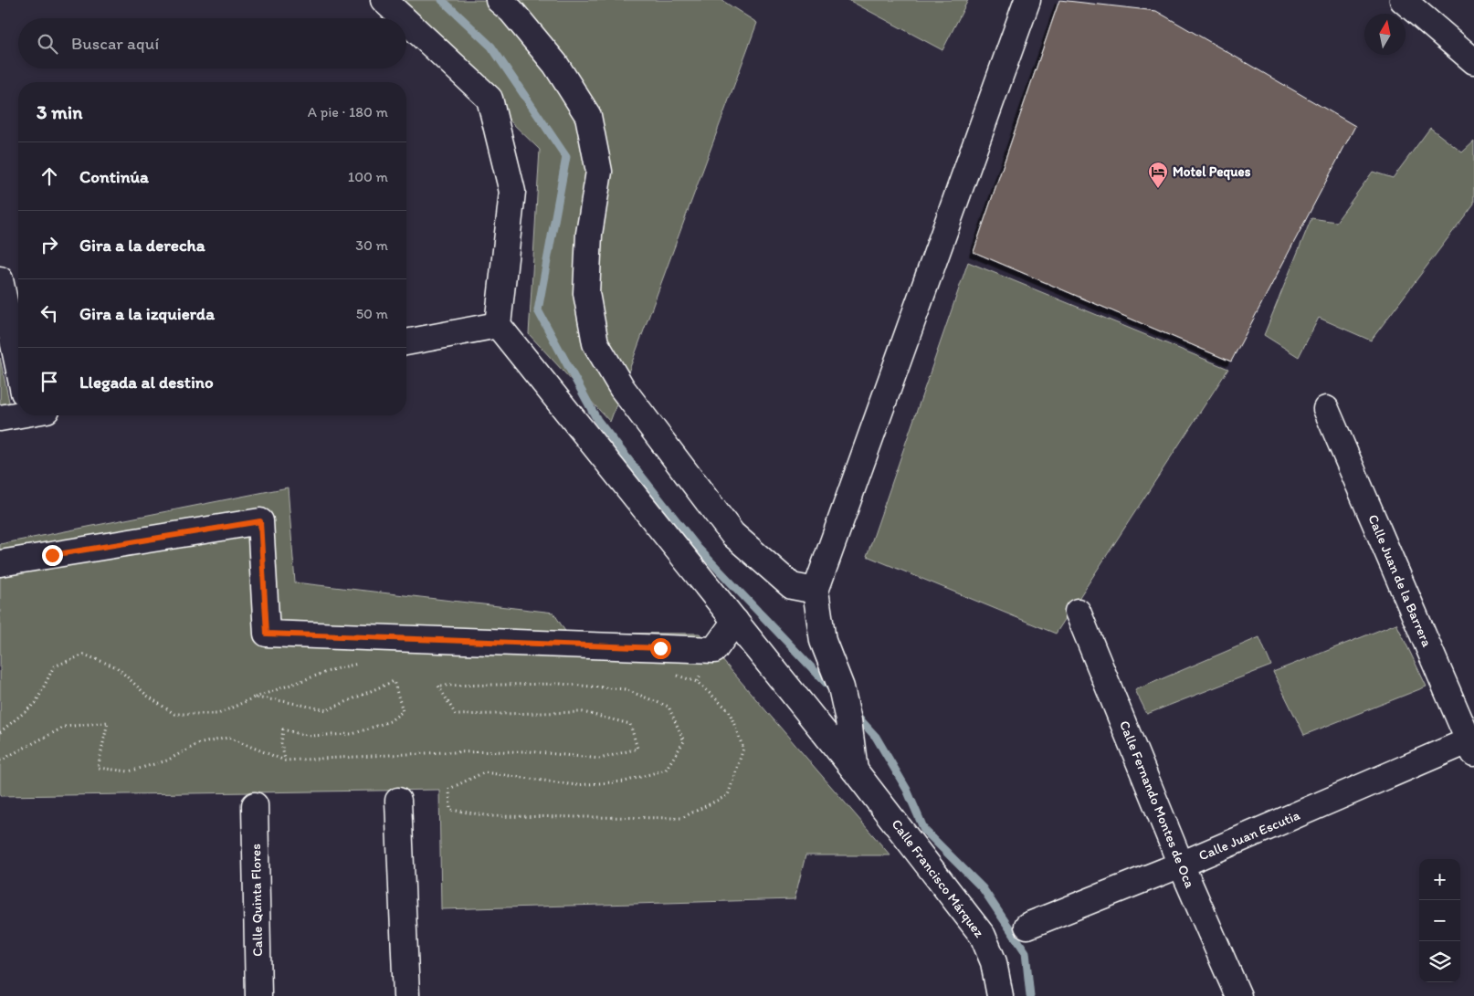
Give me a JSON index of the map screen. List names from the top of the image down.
{
  "streets": {
    "street": [
      "Calle Juan de la Barrera",
      "Calle Fernando Montes de Oca",
      "Calle Juan Escutia",
      "Calle Francisco Márquez",
      "Calle Quinta Flores"
    ]
  },
  "crossings": [
    ["Calle Juan de la Barrera", "Calle Juan Escutia"],
    ["Calle Fernando Montes de Oca", "Calle Juan Escutia"]
  ],
  "places": {
    "hotel": ["Motel Peques"]
  },
  "north": "top",
  "page": {
    "search": "Buscar aquí",
    "heading": ["3 min", "A pie · 180 m"],
    "list": [
      ["Continúa", "100 m"],
      ["Gira a la derecha", "30 m"],
      ["Gira a la izquierda", "50 m"],
      "Llegada al destino"
    ],
    "map_buttons": ["+", "−"]
  }
}
